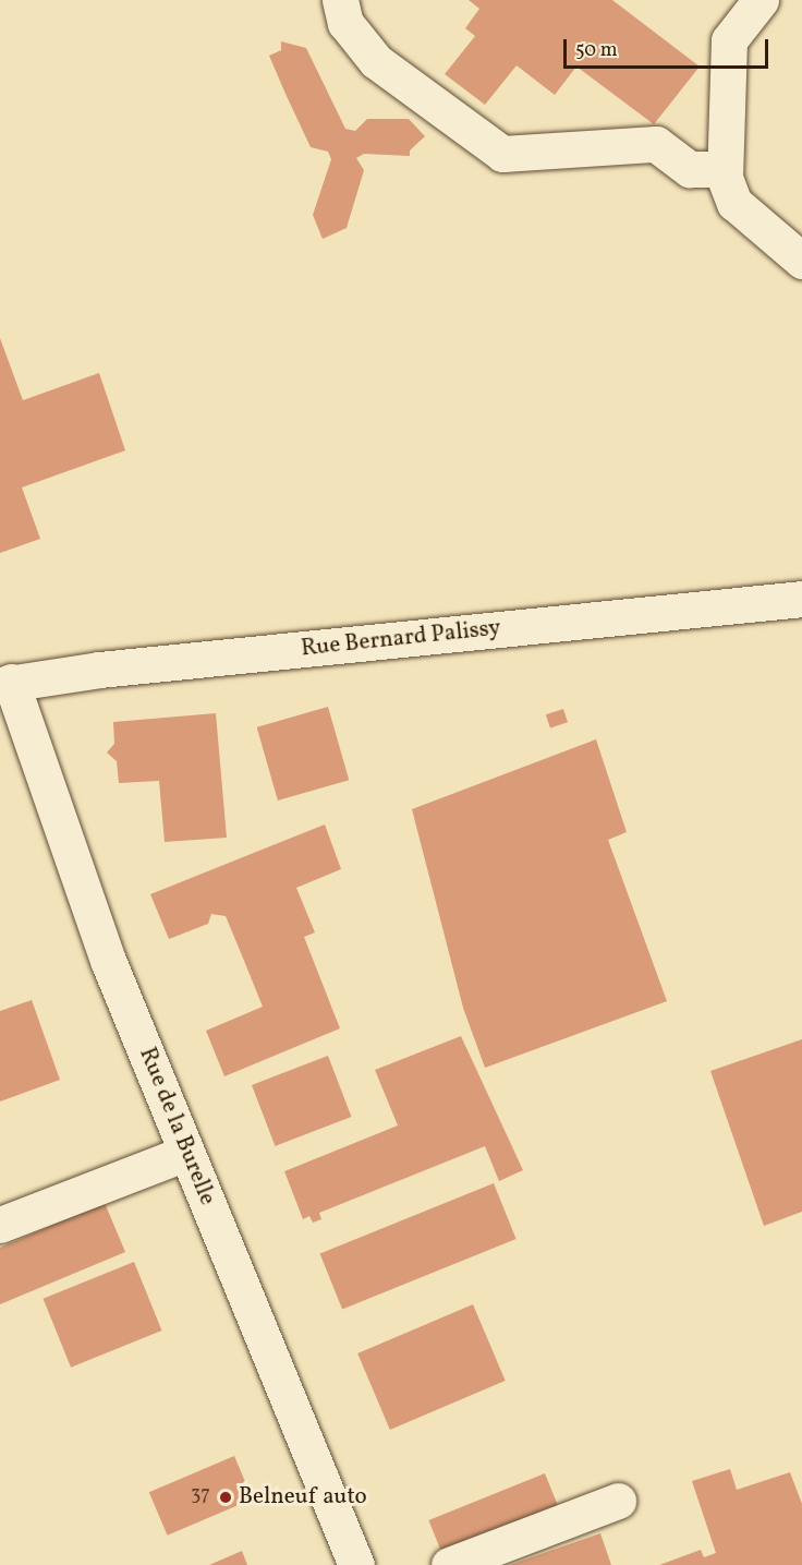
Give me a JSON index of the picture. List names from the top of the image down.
{
  "streets": {
    "street": ["Rue Bernard Palissy", "Rue de la Burelle"]
  },
  "crossings": [
    ["Rue Bernard Palissy", "Rue de la Burelle"]
  ],
  "places": ["Belneuf auto"],
  "house_numbers": ["37"],
  "scale_bar": "50 m"
}
